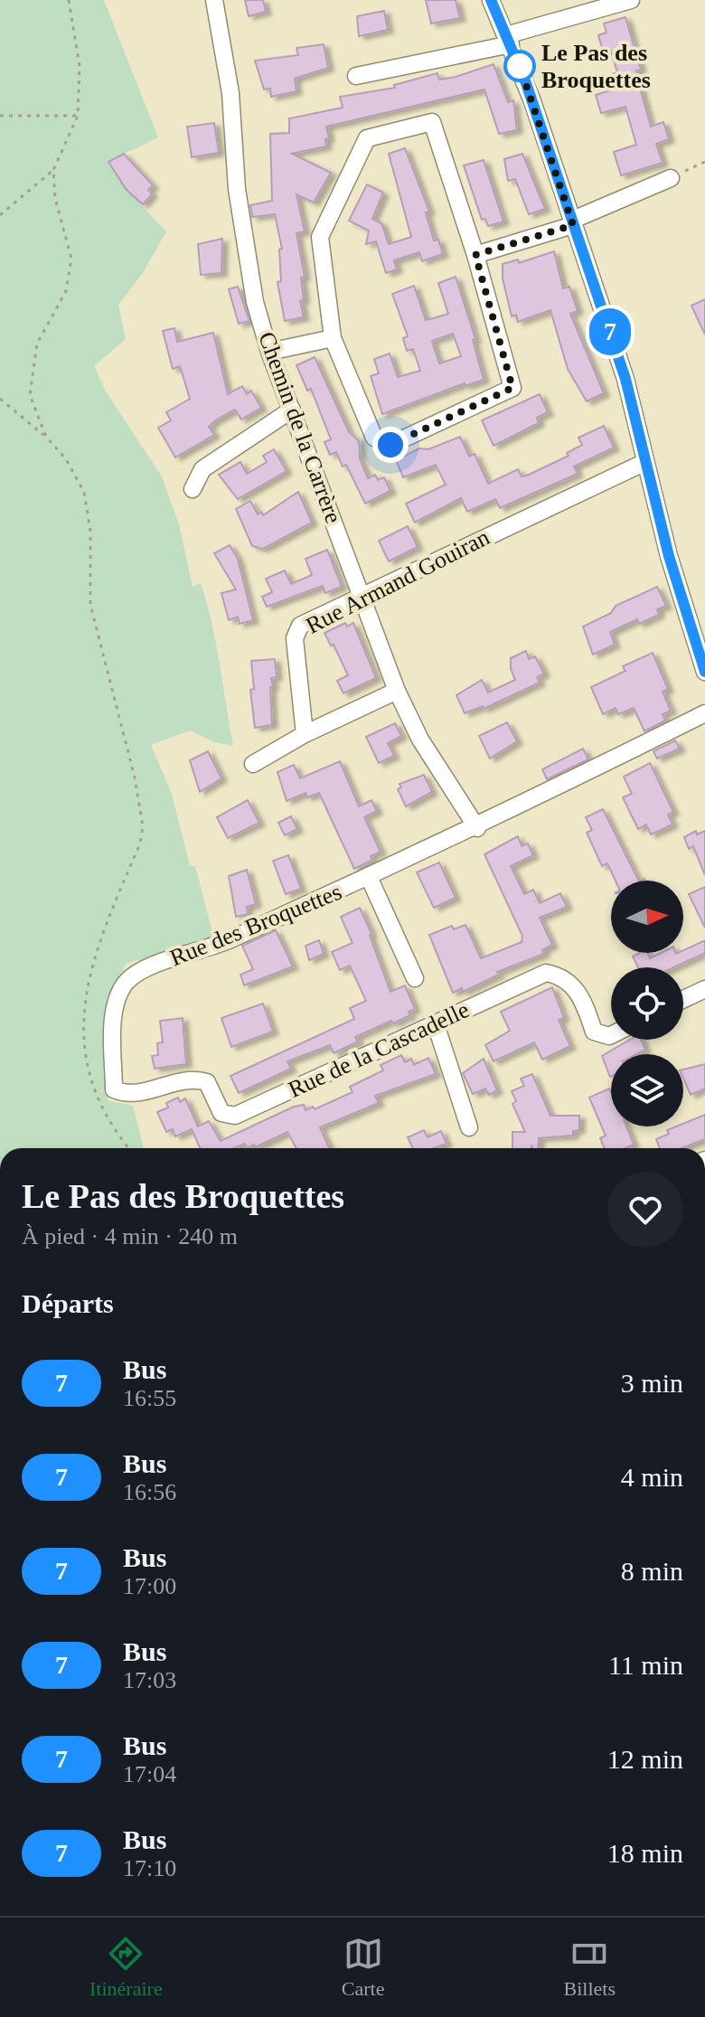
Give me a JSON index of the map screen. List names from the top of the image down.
{
  "streets": {
    "street": [
      "Chemin de la Carrère",
      "Rue Armand Gouiran",
      "Rue des Broquettes",
      "Rue de la Cascadelle"
    ]
  },
  "crossings": [
    ["Chemin de la Carrère", "Rue Armand Gouiran"],
    ["Chemin de la Carrère", "Rue des Broquettes"],
    ["Rue des Broquettes", "Rue de la Cascadelle"]
  ],
  "places": ["Le Pas des Broquettes"],
  "lines": ["bus line 7"],
  "north": "right",
  "page": {
    "on_map": "7",
    "heading": [
      ["Le Pas des Broquettes", "À pied · 4 min · 240 m"],
      "Départs"
    ],
    "list": [
      {
        "mark": "7",
        "name": "Bus",
        "note": "16:55",
        "value": "3 min"
      },
      {
        "mark": "7",
        "name": "Bus",
        "note": "16:56",
        "value": "4 min"
      },
      {
        "mark": "7",
        "name": "Bus",
        "note": "17:00",
        "value": "8 min"
      },
      {
        "mark": "7",
        "name": "Bus",
        "note": "17:03",
        "value": "11 min"
      },
      {
        "mark": "7",
        "name": "Bus",
        "note": "17:04",
        "value": "12 min"
      },
      {
        "mark": "7",
        "name": "Bus",
        "note": "17:10",
        "value": "18 min"
      }
    ],
    "tabs": ["Itinéraire", "Carte", "Billets"]
  }
}
